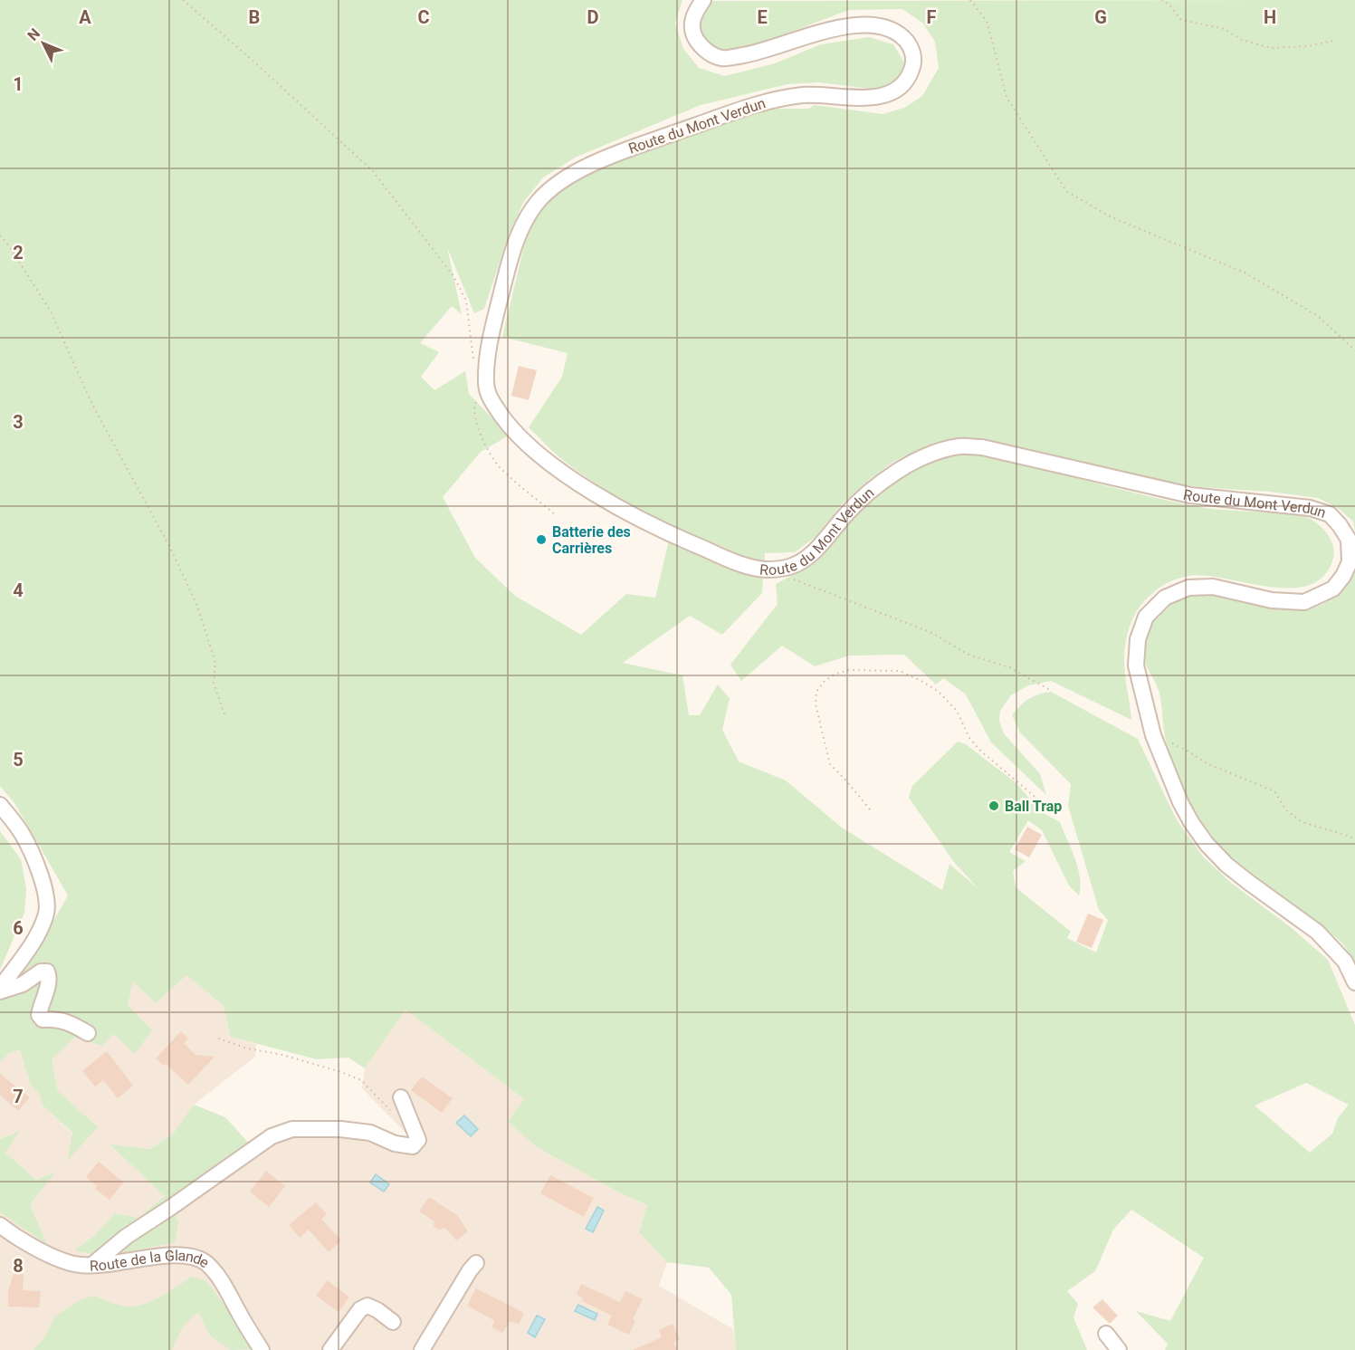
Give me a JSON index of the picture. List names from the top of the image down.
{
  "streets": {
    "street": ["Route du Mont Verdun", "Route de la Glande"]
  },
  "places": ["Batterie des Carrières", "Ball Trap"],
  "north": "top left",
  "grid": {
    "columns": [
      "A",
      "B",
      "C",
      "D",
      "E",
      "F",
      "G",
      "H"
    ],
    "rows": [
      "1",
      "2",
      "3",
      "4",
      "5",
      "6",
      "7",
      "8"
    ]
  }
}
